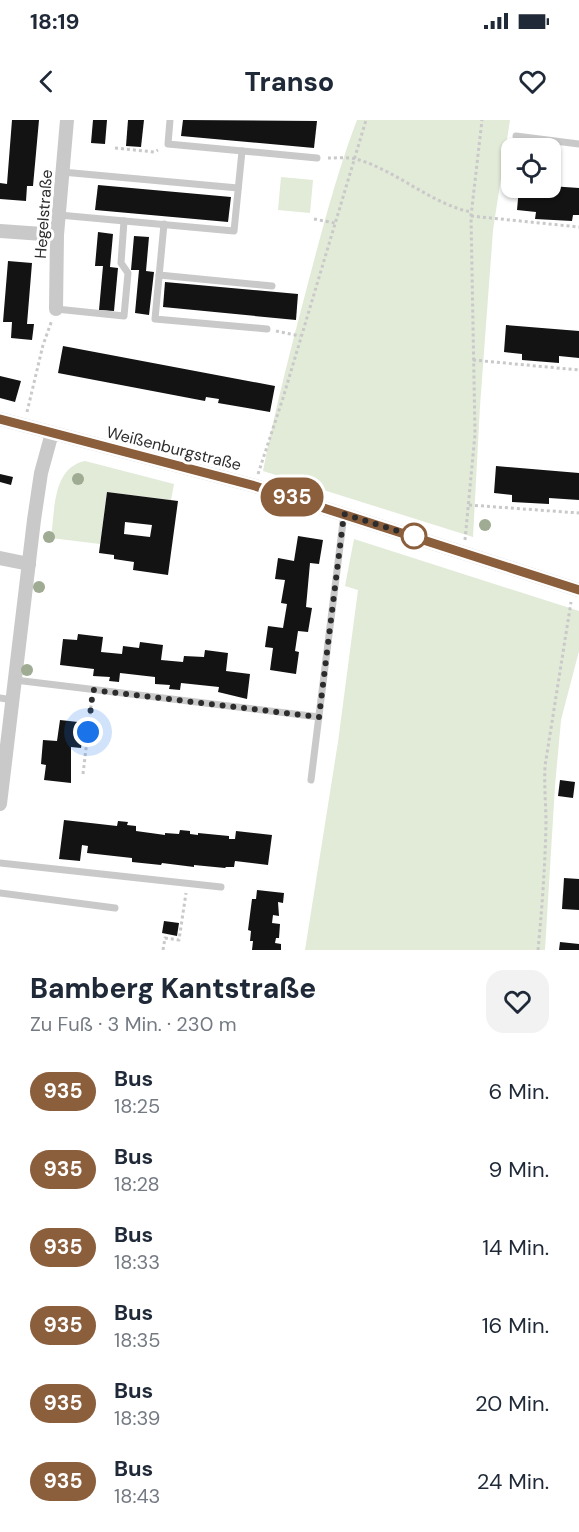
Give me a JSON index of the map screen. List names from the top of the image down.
{
  "streets": {
    "street": ["Hegelstraße", "Weißenburgstraße"]
  },
  "lines": ["bus line 935"],
  "page": {
    "status": "18:19",
    "header": "Transo",
    "on_map": "935",
    "heading": ["Bamberg Kantstraße", "Zu Fuß · 3 Min. · 230 m"],
    "list": [
      {
        "mark": "935",
        "name": "Bus",
        "note": "18:25",
        "value": "6 Min."
      },
      {
        "mark": "935",
        "name": "Bus",
        "note": "18:28",
        "value": "9 Min."
      },
      {
        "mark": "935",
        "name": "Bus",
        "note": "18:33",
        "value": "14 Min."
      },
      {
        "mark": "935",
        "name": "Bus",
        "note": "18:35",
        "value": "16 Min."
      },
      {
        "mark": "935",
        "name": "Bus",
        "note": "18:39",
        "value": "20 Min."
      },
      {
        "mark": "935",
        "name": "Bus",
        "note": "18:43",
        "value": "24 Min."
      }
    ]
  }
}
